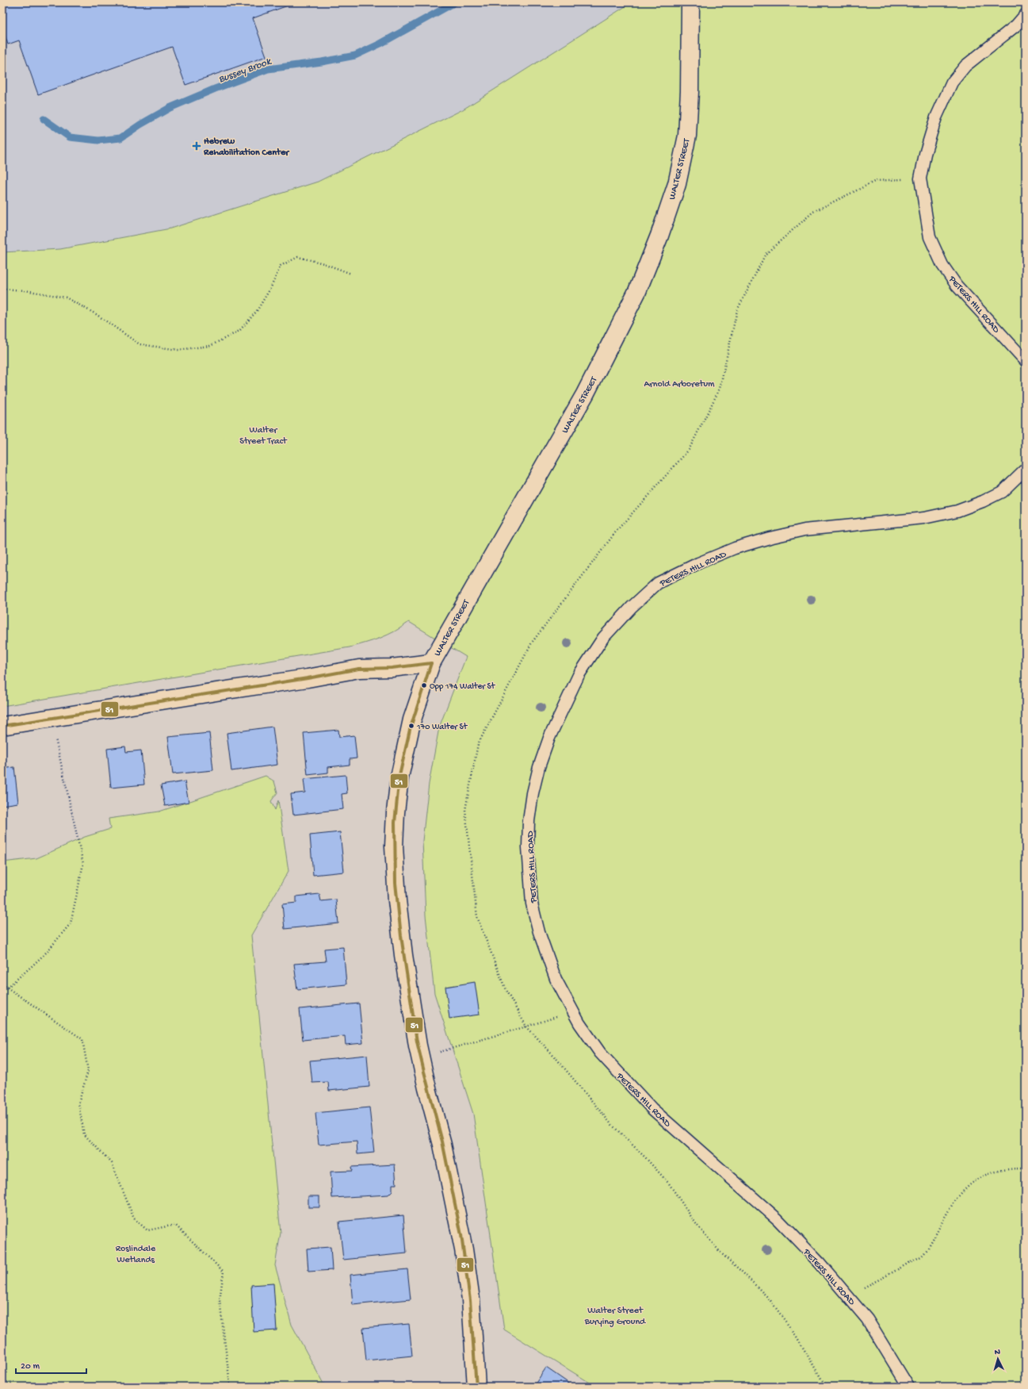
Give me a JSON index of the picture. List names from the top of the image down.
{
  "streets": {
    "street": ["WALTER STREET"],
    "lane": ["PETERS HILL ROAD"]
  },
  "water": ["Bussey Brook"],
  "parks": [
    "Arnold Arboretum",
    "Walter Street Tract",
    "Roslindale Wetlands",
    "Walter Street Burying Ground"
  ],
  "places": {
    "health": ["Hebrew Rehabilitation Center"],
    "other": ["Opp 174 Walter St", "170 Walter St"]
  },
  "lines": ["transit line 51"],
  "scale_bar": "20 m",
  "north": "top"
}
